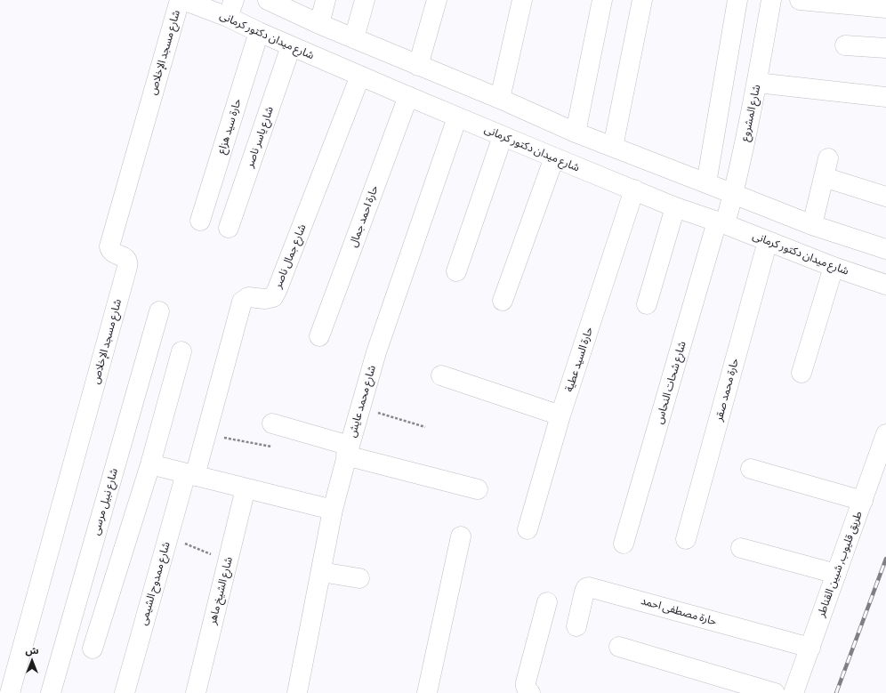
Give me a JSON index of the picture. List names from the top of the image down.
{
  "streets": {
    "street": [
      "شارع ميدان دكتور كرمانى",
      "شارع مسجد الإخلاص",
      "شارع المشروع",
      "حارة سيد هزاع",
      "شارع ياسر ناصر",
      "حارة احمد جمال",
      "شارع جمال ناصر",
      "حارة السيد عطية",
      "شارع شحات النحاس",
      "حارة محمد صقر",
      "شارع محمد عايش",
      "شارع نبيل مرسى",
      "طريق قليوب, شبين القناطر",
      "شارع ممدوح الشيمى",
      "شارع الشيخ ماهر",
      "حارة مصطفى احمد"
    ]
  },
  "crossings": [
    ["شارع ميدان دكتور كرمانى", "شارع المشروع"],
    ["شارع ميدان دكتور كرمانى", "حارة سيد هزاع"],
    ["شارع ميدان دكتور كرمانى", "شارع ياسر ناصر"],
    ["شارع ميدان دكتور كرمانى", "حارة احمد جمال"],
    ["شارع ميدان دكتور كرمانى", "شارع جمال ناصر"],
    ["شارع ميدان دكتور كرمانى", "حارة السيد عطية"],
    ["شارع ميدان دكتور كرمانى", "شارع شحات النحاس"],
    ["شارع ميدان دكتور كرمانى", "حارة محمد صقر"],
    ["شارع ميدان دكتور كرمانى", "شارع محمد عايش"],
    ["شارع المشروع", "شارع شحات النحاس"],
    ["شارع جمال ناصر", "شارع ممدوح الشيمى"],
    ["طريق قليوب, شبين القناطر", "حارة مصطفى احمد"]
  ],
  "north": "top"
}
